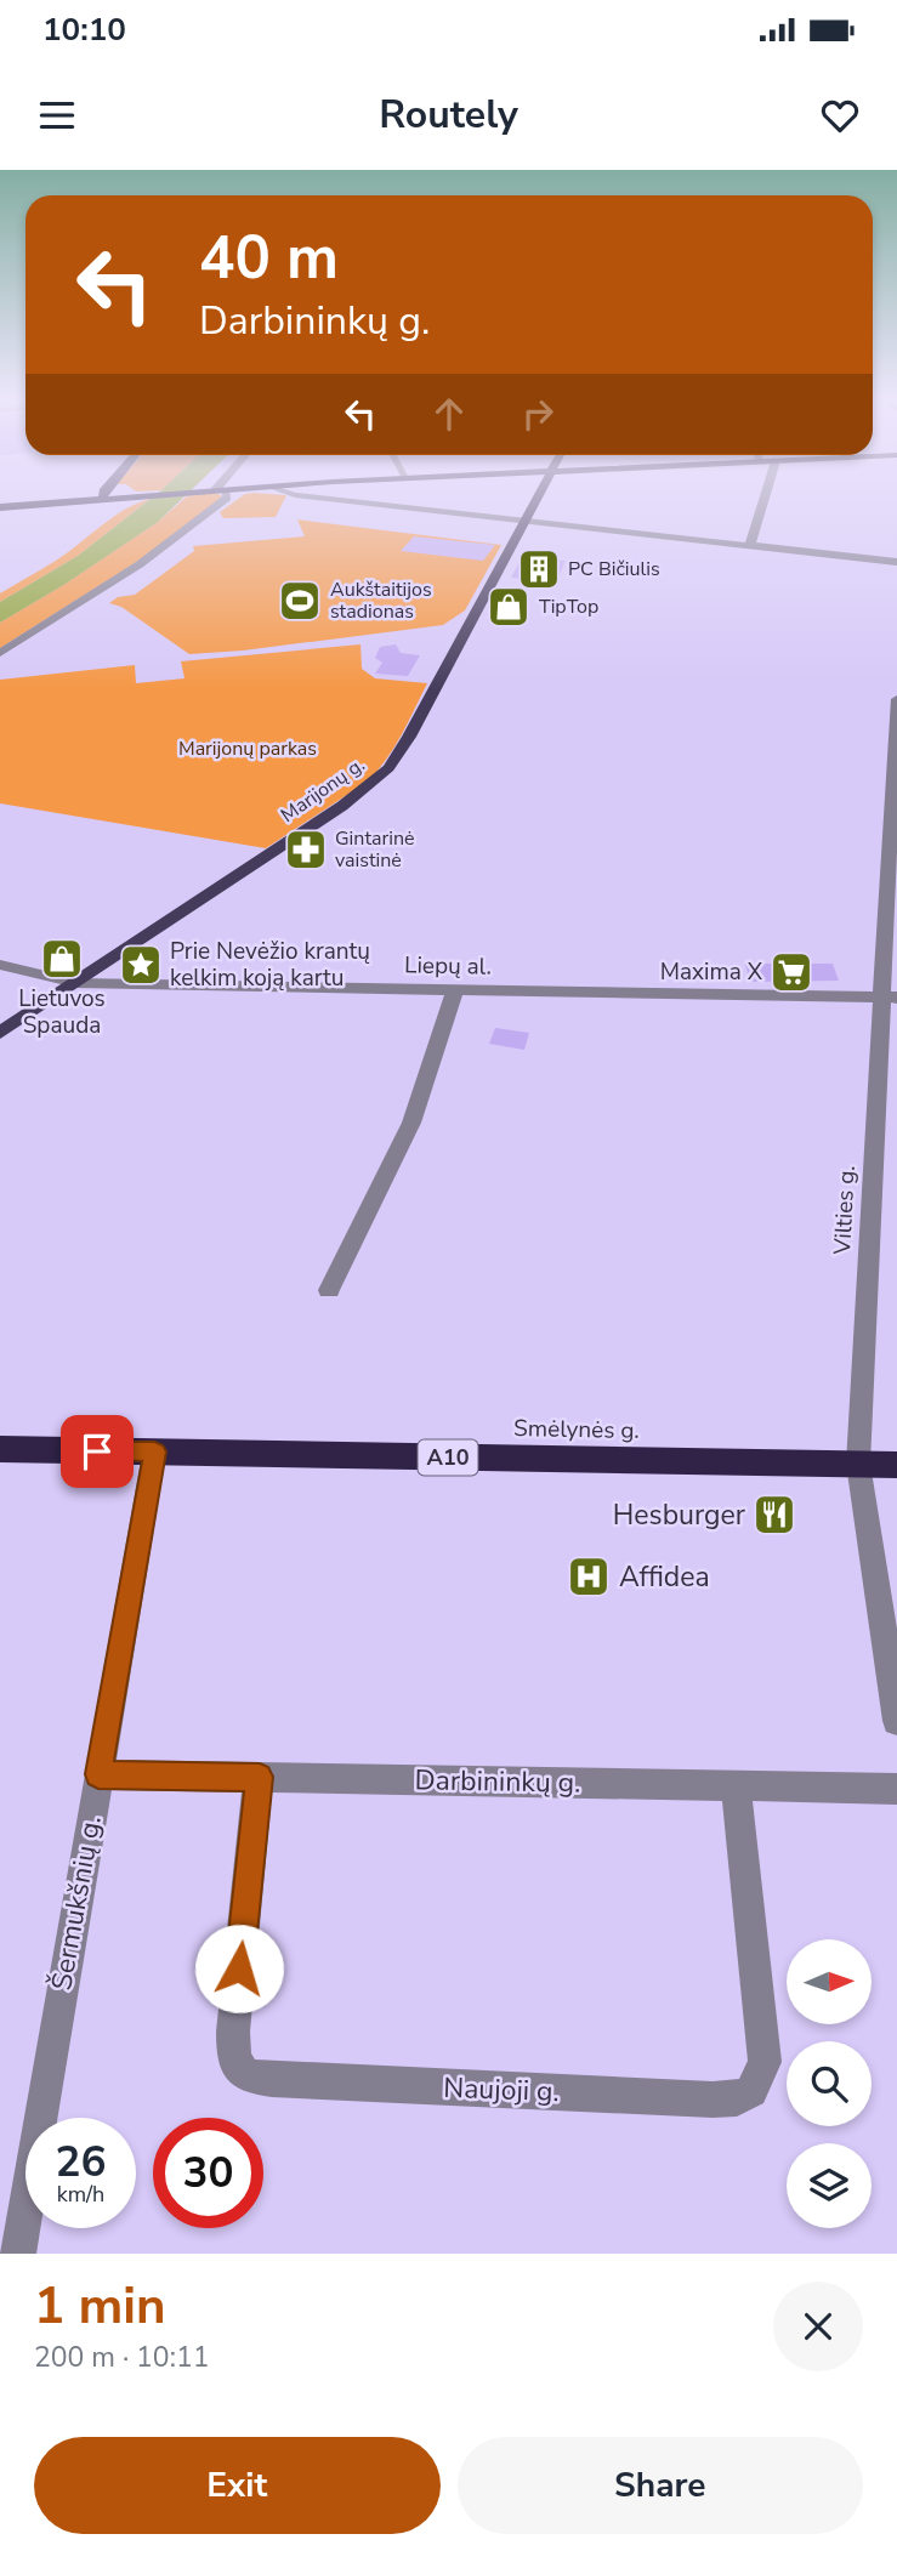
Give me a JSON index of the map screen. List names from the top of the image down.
{
  "streets": {
    "highway": ["Smėlynės g.", "A10"],
    "main road": ["Marijonų g."],
    "street": [
      "Liepų al.",
      "Vilties g.",
      "Darbininkų g.",
      "Šermukšnių g.",
      "Naujoji g."
    ]
  },
  "crossings": [
    ["Marijonų g.", "Liepų al."],
    ["Liepų al.", "Vilties g."],
    ["Vilties g.", "Smėlynės g."],
    ["Smėlynės g.", "Šermukšnių g."],
    ["Darbininkų g.", "Šermukšnių g."],
    ["Darbininkų g.", "Naujoji g."]
  ],
  "parks": ["Marijonų parkas"],
  "places": {
    "building": ["PC Bičiulis"],
    "sports": ["Aukštaitijos stadionas"],
    "shop": ["TipTop", "Lietuvos Spauda"],
    "pharmacy": ["Gintarinė vaistinė"],
    "place": ["Prie Nevėžio krantų kelkim koją kartu"],
    "supermarket": ["Maxima X"],
    "restaurant": ["Hesburger"],
    "hospital": ["Affidea"]
  },
  "north": "right",
  "page": {
    "status": "10:10",
    "header": "Routely",
    "turn": ["40 m", "Darbininkų g."],
    "speed": "26 km/h",
    "limit": "30",
    "heading": ["1 min", "200 m · 10:11"],
    "buttons": ["Exit", "Share"]
  }
}
